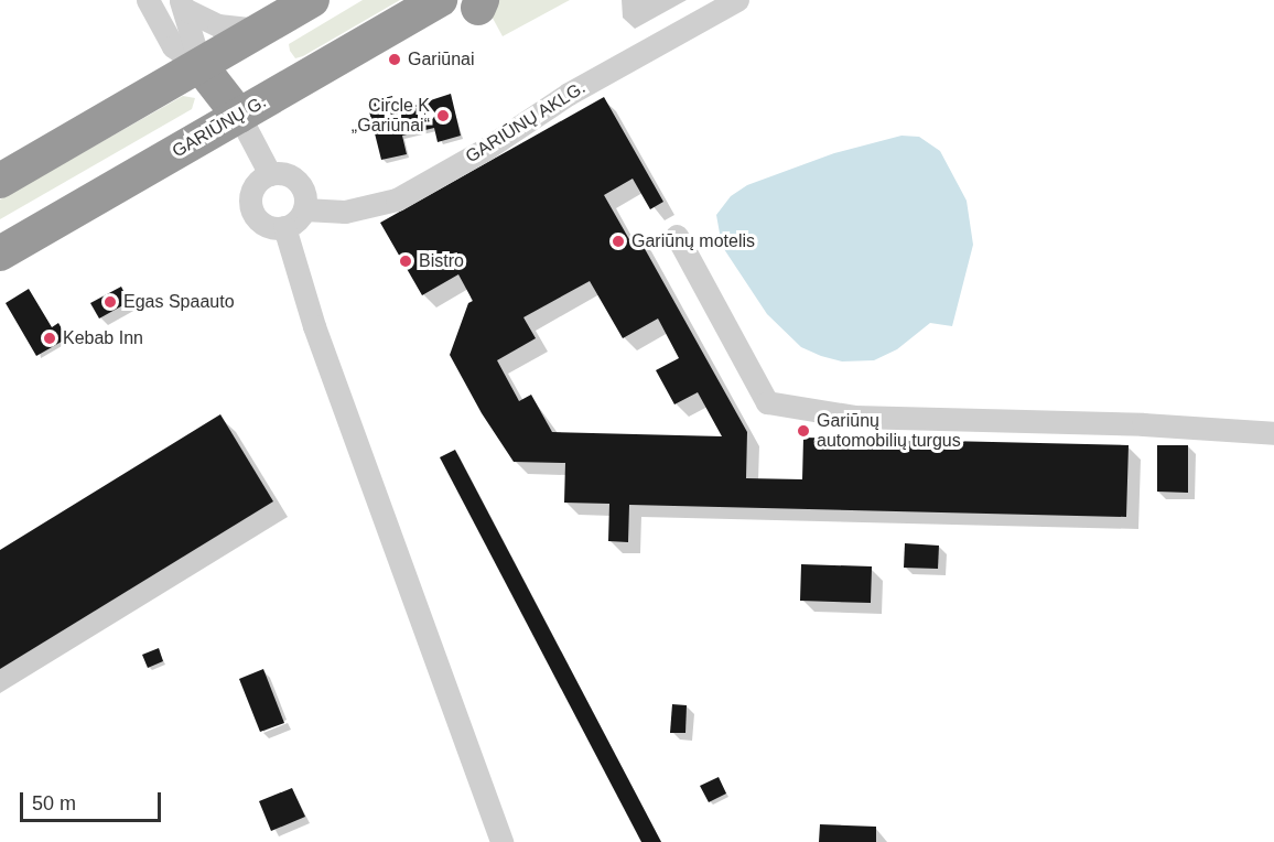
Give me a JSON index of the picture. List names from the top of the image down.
{
  "streets": {
    "highway": ["GARIŪNŲ G."],
    "street": ["GARIŪNŲ AKLG."]
  },
  "places": [
    "Gariūnai",
    "Circle K „Gariūnai“",
    "Gariūnų motelis",
    "Bistro",
    "Egas Spaauto",
    "Kebab Inn",
    "Gariūnų automobilių turgus"
  ],
  "scale_bar": "50 m"
}
